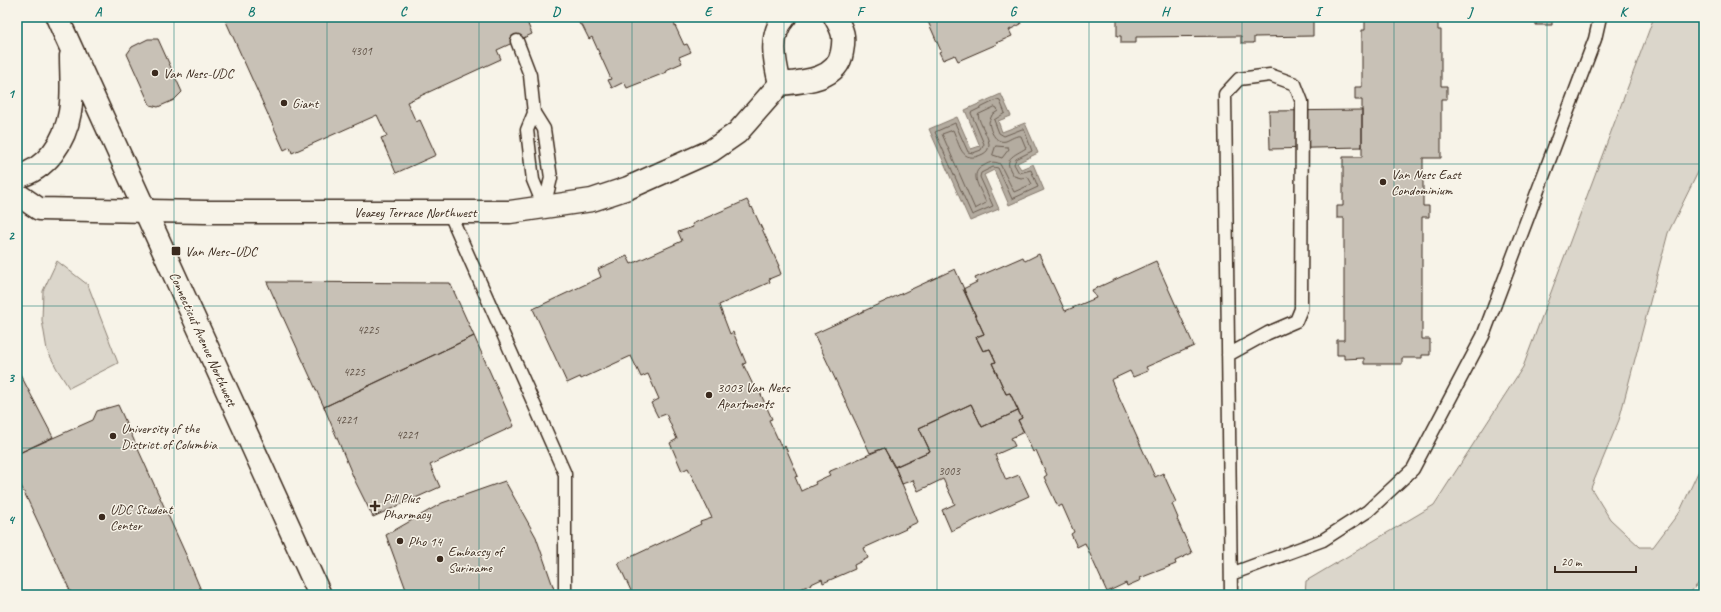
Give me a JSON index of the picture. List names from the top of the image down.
{
  "streets": {
    "street": ["Veazey Terrace Northwest", "Connecticut Avenue Northwest"]
  },
  "crossings": [
    ["Veazey Terrace Northwest", "Connecticut Avenue Northwest"]
  ],
  "places": {
    "other": [
      "Van Ness-UDC",
      "Giant",
      "Van Ness East Condominium",
      "3003 Van Ness Apartments",
      "University of the District of Columbia",
      "UDC Student Center",
      "Pho 14",
      "Embassy of Suriname"
    ],
    "transit": ["Van Ness–UDC"],
    "health": ["Pill Plus Pharmacy"]
  },
  "house_numbers": [
    "4301",
    "4225",
    "4225",
    "4221",
    "4221",
    "3003"
  ],
  "scale_bar": "20 m",
  "grid": {
    "columns": [
      "A",
      "B",
      "C",
      "D",
      "E",
      "F",
      "G",
      "H",
      "I",
      "J",
      "K"
    ],
    "rows": [
      "1",
      "2",
      "3",
      "4"
    ]
  }
}
